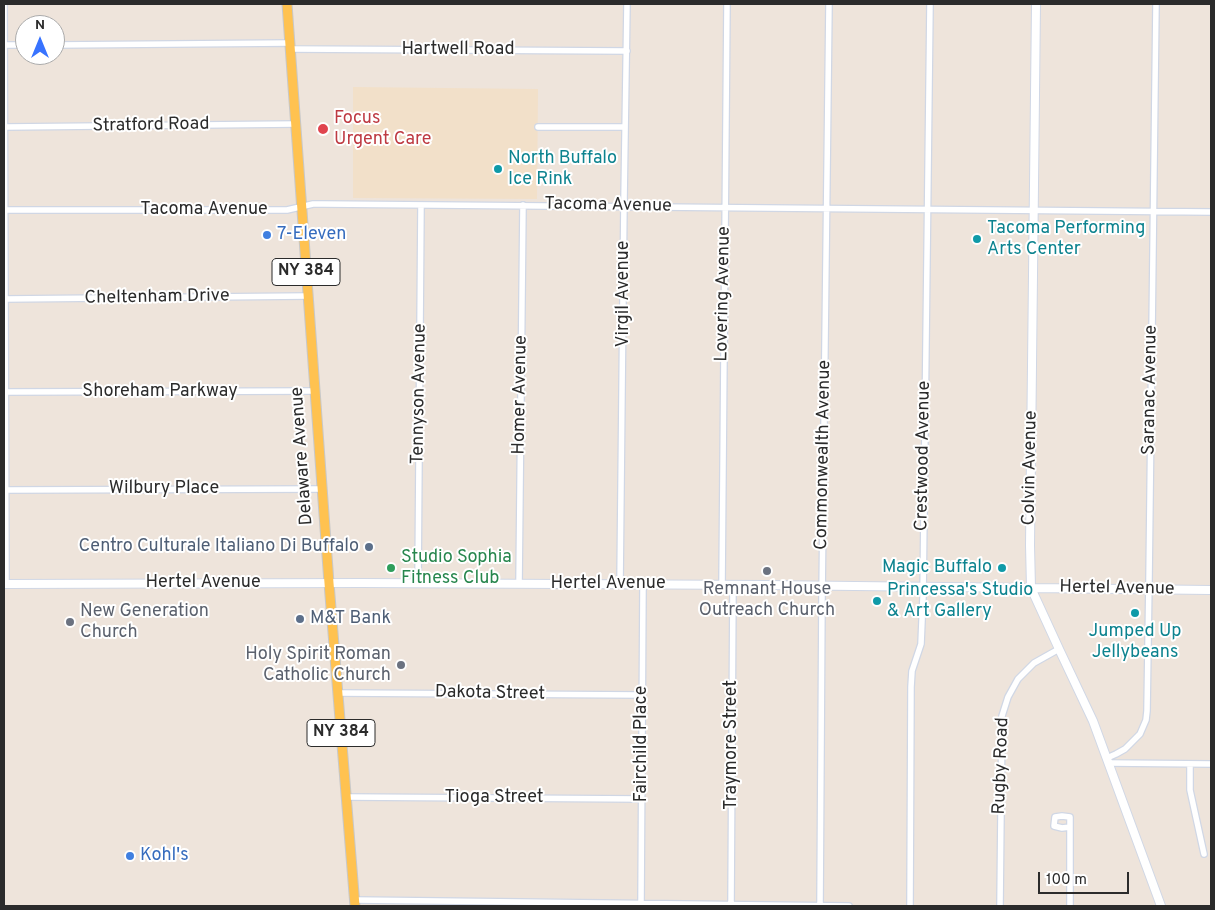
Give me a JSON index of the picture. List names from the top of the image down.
{
  "streets": {
    "main road": ["NY 384", "Delaware Avenue"],
    "street": [
      "Hartwell Road",
      "Stratford Road",
      "Tacoma Avenue",
      "Virgil Avenue",
      "Lovering Avenue",
      "Cheltenham Drive",
      "Saranac Avenue",
      "Shoreham Parkway",
      "Tennyson Avenue",
      "Homer Avenue",
      "Commonwealth Avenue",
      "Crestwood Avenue",
      "Colvin Avenue",
      "Wilbury Place",
      "Hertel Avenue",
      "Dakota Street",
      "Fairchild Place",
      "Traymore Street",
      "Rugby Road",
      "Tioga Street"
    ]
  },
  "crossings": [
    ["Hartwell Road", "Virgil Avenue"],
    ["Hartwell Road", "Delaware Avenue"],
    ["Stratford Road", "Delaware Avenue"],
    ["Tacoma Avenue", "Virgil Avenue"],
    ["Tacoma Avenue", "Lovering Avenue"],
    ["Tacoma Avenue", "Saranac Avenue"],
    ["Tacoma Avenue", "Tennyson Avenue"],
    ["Tacoma Avenue", "Homer Avenue"],
    ["Tacoma Avenue", "Commonwealth Avenue"],
    ["Tacoma Avenue", "Delaware Avenue"],
    ["Tacoma Avenue", "Crestwood Avenue"],
    ["Tacoma Avenue", "Colvin Avenue"],
    ["Virgil Avenue", "Hertel Avenue"],
    ["Lovering Avenue", "Hertel Avenue"],
    ["Cheltenham Drive", "Delaware Avenue"],
    ["Saranac Avenue", "Colvin Avenue"],
    ["Saranac Avenue", "Hertel Avenue"],
    ["Shoreham Parkway", "Delaware Avenue"],
    ["Tennyson Avenue", "Hertel Avenue"],
    ["Homer Avenue", "Hertel Avenue"],
    ["Commonwealth Avenue", "Hertel Avenue"],
    ["Delaware Avenue", "Wilbury Place"],
    ["Delaware Avenue", "Hertel Avenue"],
    ["Delaware Avenue", "Dakota Street"],
    ["Delaware Avenue", "Tioga Street"],
    ["Crestwood Avenue", "Hertel Avenue"],
    ["Colvin Avenue", "Hertel Avenue"],
    ["Colvin Avenue", "Rugby Road"],
    ["Hertel Avenue", "Fairchild Place"],
    ["Hertel Avenue", "Traymore Street"],
    ["Dakota Street", "Fairchild Place"],
    ["Fairchild Place", "Tioga Street"]
  ],
  "places": [
    "Focus Urgent Care",
    "North Buffalo Ice Rink",
    "7-Eleven",
    "Tacoma Performing Arts Center",
    "Centro Culturale Italiano Di Buffalo",
    "Studio Sophia Fitness Club",
    "Magic Buffalo",
    "Remnant House Outreach Church",
    "Princessa's Studio & Art Gallery",
    "Jumped Up Jellybeans",
    "M&T Bank",
    "New Generation Church",
    "Holy Spirit Roman Catholic Church",
    "Kohl's"
  ],
  "scale_bar": "100 m",
  "north": "top"
}
